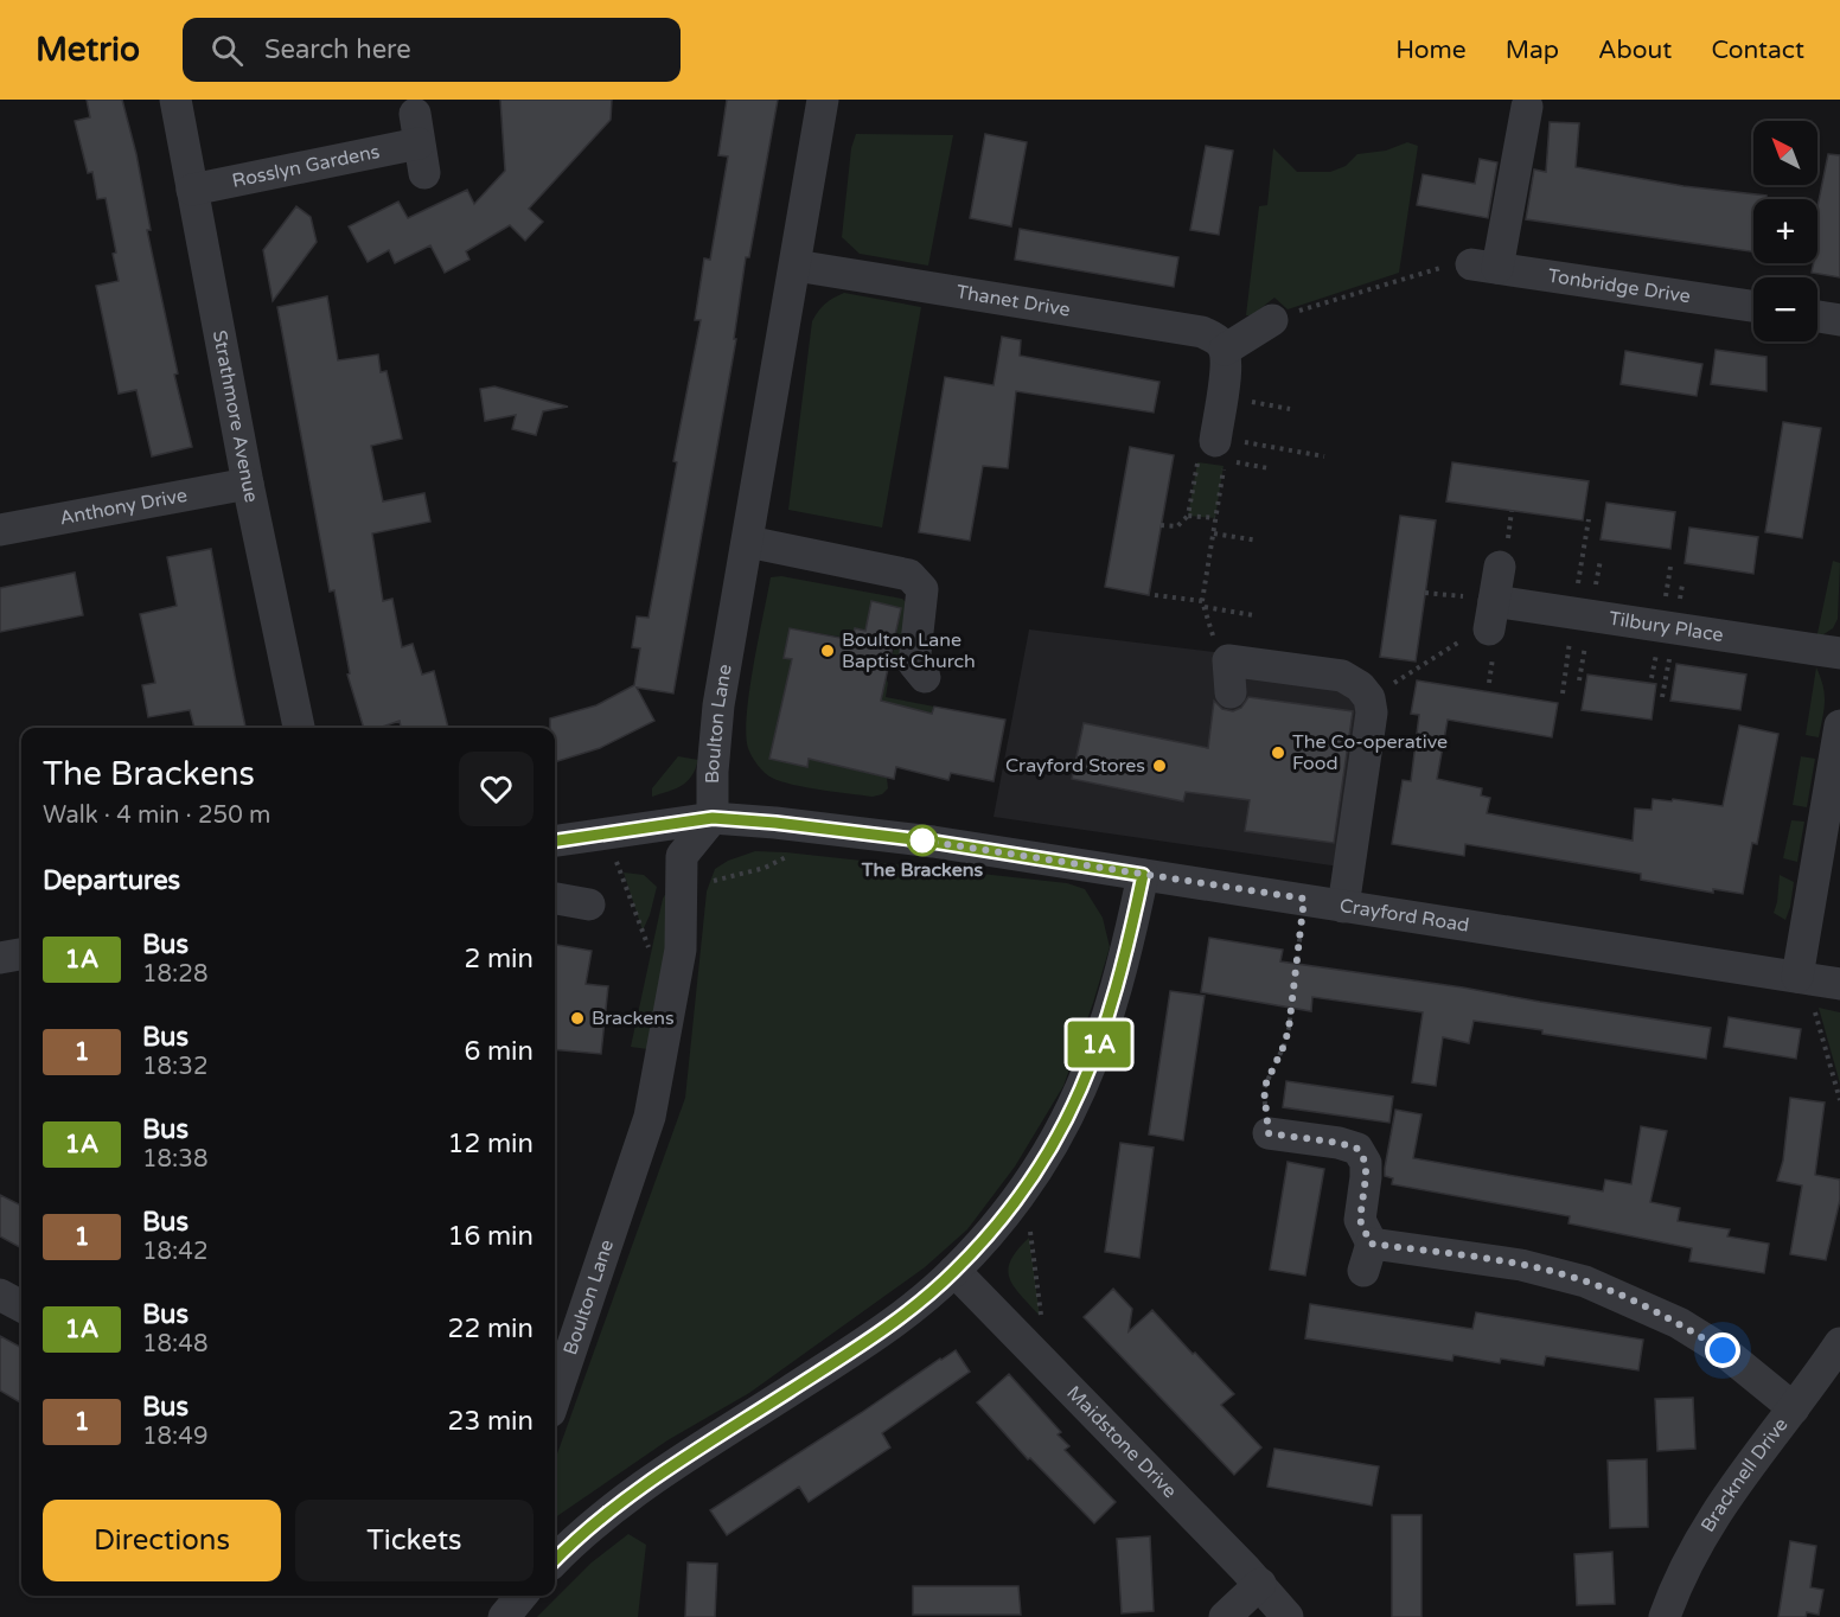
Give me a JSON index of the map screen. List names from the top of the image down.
{
  "streets": {
    "street": [
      "Rosslyn Gardens",
      "Tonbridge Drive",
      "Thanet Drive",
      "Strathmore Avenue",
      "Anthony Drive",
      "Tilbury Place",
      "Boulton Lane",
      "Crayford Road",
      "Maidstone Drive",
      "Bracknell Drive"
    ]
  },
  "crossings": [
    ["Rosslyn Gardens", "Strathmore Avenue"],
    ["Thanet Drive", "Boulton Lane"],
    ["Strathmore Avenue", "Anthony Drive"],
    ["Boulton Lane", "Crayford Road"]
  ],
  "places": [
    "Boulton Lane Baptist Church",
    "The Co-operative Food",
    "Crayford Stores",
    "The Brackens",
    "Brackens"
  ],
  "lines": ["bus line 1A"],
  "north": "top left",
  "page": {
    "header": "Metrio",
    "search": "Search here",
    "nav": [
      "Home",
      "Map",
      "About",
      "Contact"
    ],
    "on_map": "1A",
    "map_buttons": ["+", "−"],
    "heading": [
      ["The Brackens", "Walk · 4 min · 250 m"],
      "Departures"
    ],
    "list": [
      {
        "mark": "1A",
        "name": "Bus",
        "note": "18:28",
        "value": "2 min"
      },
      {
        "mark": "1",
        "name": "Bus",
        "note": "18:32",
        "value": "6 min"
      },
      {
        "mark": "1A",
        "name": "Bus",
        "note": "18:38",
        "value": "12 min"
      },
      {
        "mark": "1",
        "name": "Bus",
        "note": "18:42",
        "value": "16 min"
      },
      {
        "mark": "1A",
        "name": "Bus",
        "note": "18:48",
        "value": "22 min"
      },
      {
        "mark": "1",
        "name": "Bus",
        "note": "18:49",
        "value": "23 min"
      }
    ],
    "buttons": ["Directions", "Tickets"]
  }
}
